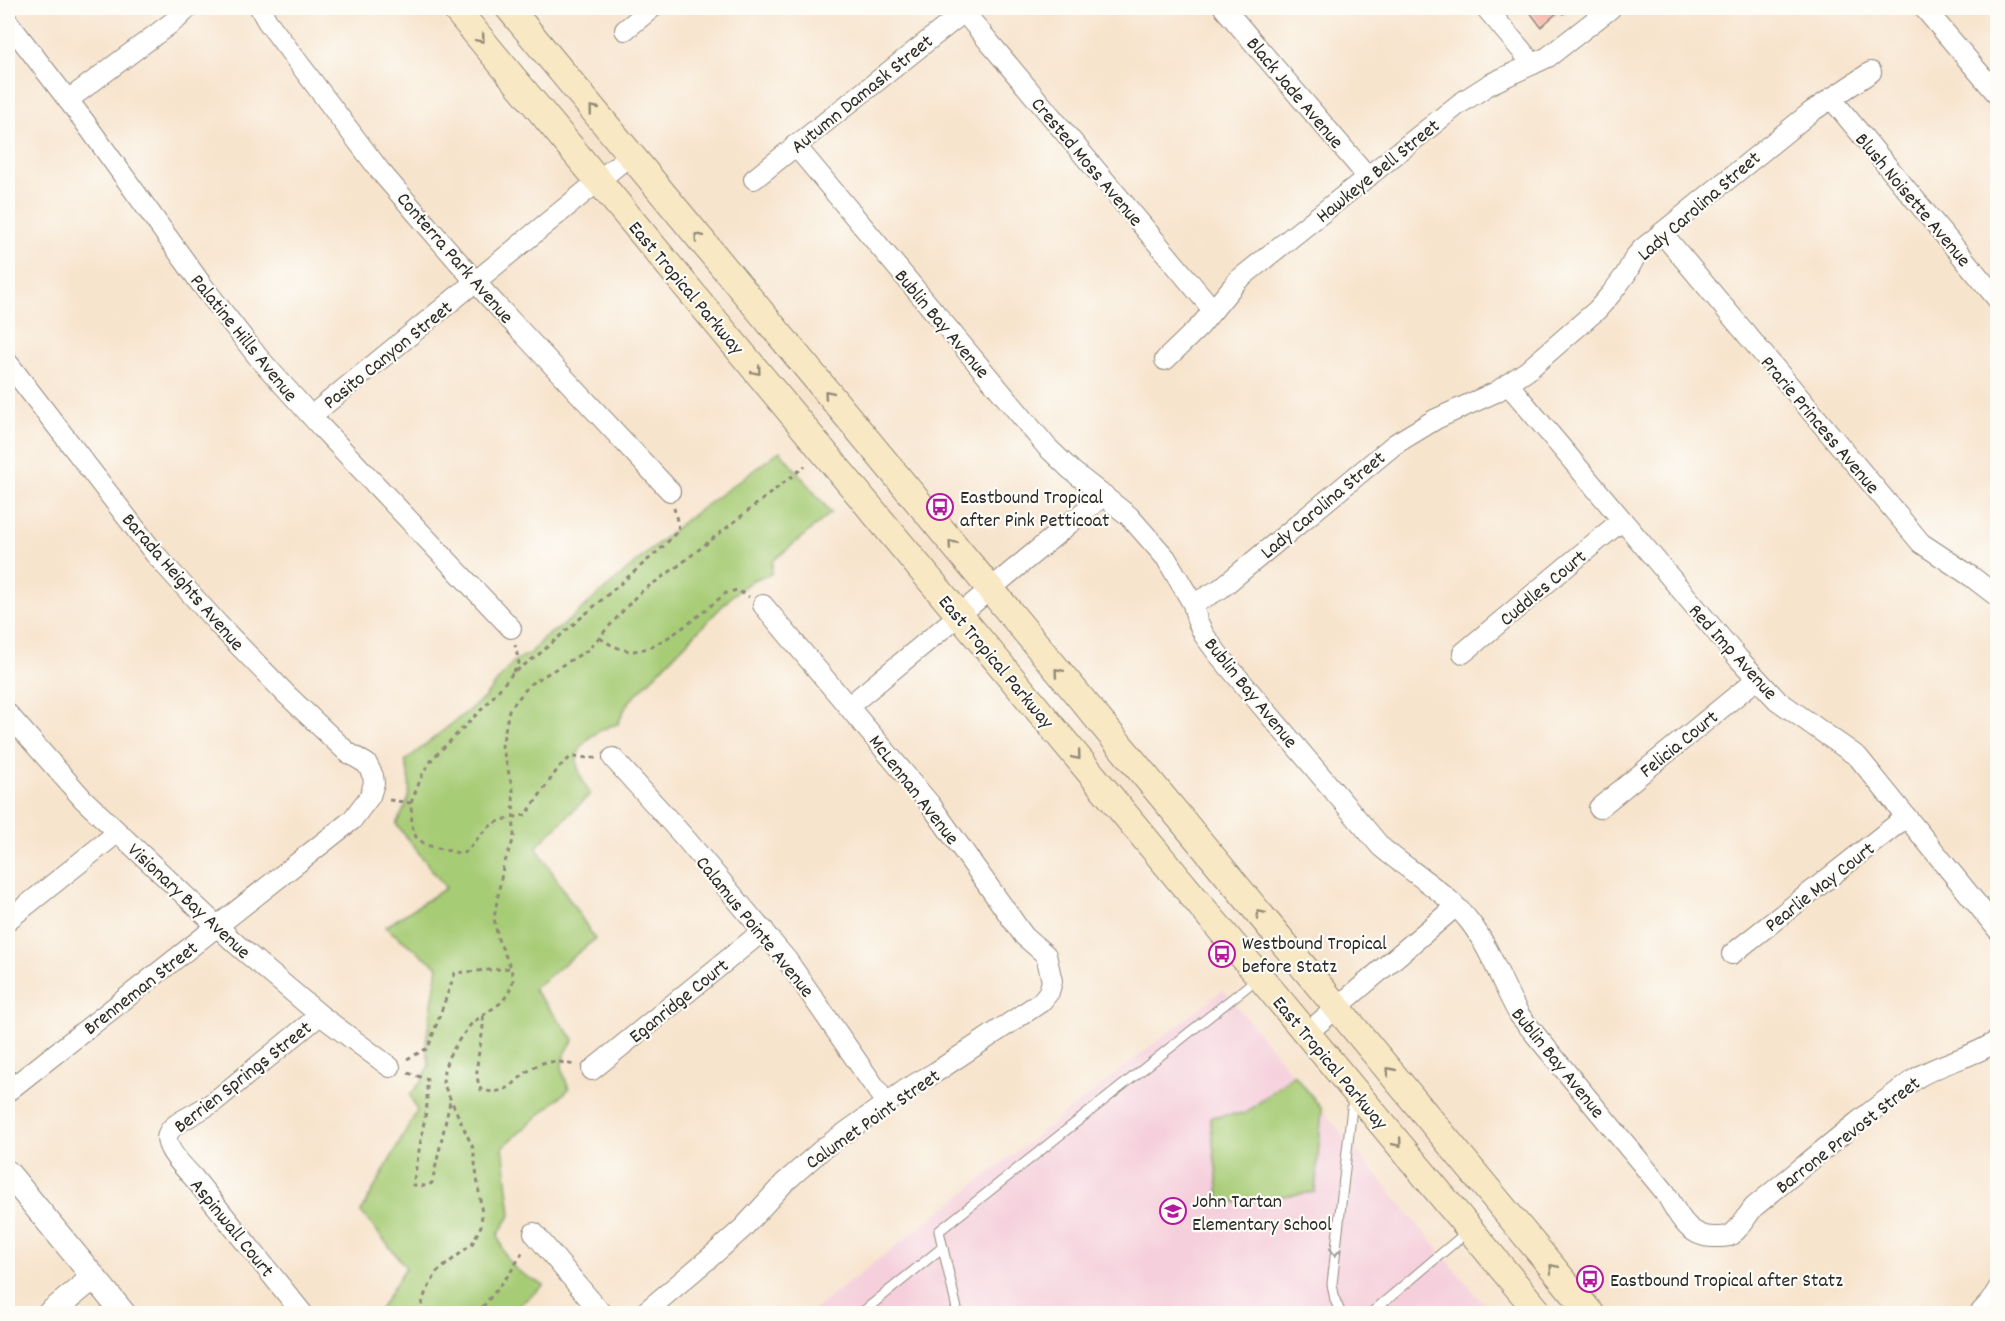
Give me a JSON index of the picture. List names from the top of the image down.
{
  "streets": {
    "main road": ["East Tropical Parkway"],
    "street": [
      "Black Jade Avenue",
      "Autumn Damask Street",
      "Crested Moss Avenue",
      "Hawkeye Bell Street",
      "Blush Noisette Avenue",
      "Lady Carolina Street",
      "Conterra Park Avenue",
      "Bublin Bay Avenue",
      "Palatine Hills Avenue",
      "Pasito Canyon Street",
      "Prarie Princess Avenue",
      "Barada Heights Avenue",
      "Cuddles Court",
      "Red Imp Avenue",
      "Felicia Court",
      "McLennan Avenue",
      "Pearlie May Court",
      "Visionary Bay Avenue",
      "Calamus Pointe Avenue",
      "Brenneman Street",
      "Eganridge Court",
      "Berrien Springs Street",
      "Calumet Point Street",
      "Barrone Prevost Street",
      "Aspinwall Court"
    ]
  },
  "crossings": [
    ["Black Jade Avenue", "Hawkeye Bell Street"],
    ["Autumn Damask Street", "Crested Moss Avenue"],
    ["Autumn Damask Street", "Bublin Bay Avenue"],
    ["Crested Moss Avenue", "Hawkeye Bell Street"],
    ["Blush Noisette Avenue", "Lady Carolina Street"],
    ["Lady Carolina Street", "Bublin Bay Avenue"],
    ["Lady Carolina Street", "Prarie Princess Avenue"],
    ["Lady Carolina Street", "Red Imp Avenue"],
    ["Conterra Park Avenue", "Pasito Canyon Street"],
    ["East Tropical Parkway", "Pasito Canyon Street"],
    ["Bublin Bay Avenue", "Barrone Prevost Street"],
    ["Palatine Hills Avenue", "Pasito Canyon Street"],
    ["Barada Heights Avenue", "Brenneman Street"],
    ["Cuddles Court", "Red Imp Avenue"],
    ["Red Imp Avenue", "Felicia Court"],
    ["Red Imp Avenue", "Pearlie May Court"],
    ["McLennan Avenue", "Calumet Point Street"],
    ["Visionary Bay Avenue", "Brenneman Street"],
    ["Visionary Bay Avenue", "Berrien Springs Street"],
    ["Calamus Pointe Avenue", "Eganridge Court"],
    ["Calamus Pointe Avenue", "Calumet Point Street"],
    ["Berrien Springs Street", "Aspinwall Court"]
  ],
  "places": {
    "bus stop": ["Eastbound Tropical after Pink Petticoat", "Westbound Tropical before Statz", "Eastbound Tropical after Statz"],
    "school or university": ["John Tartan Elementary School"]
  }
}
